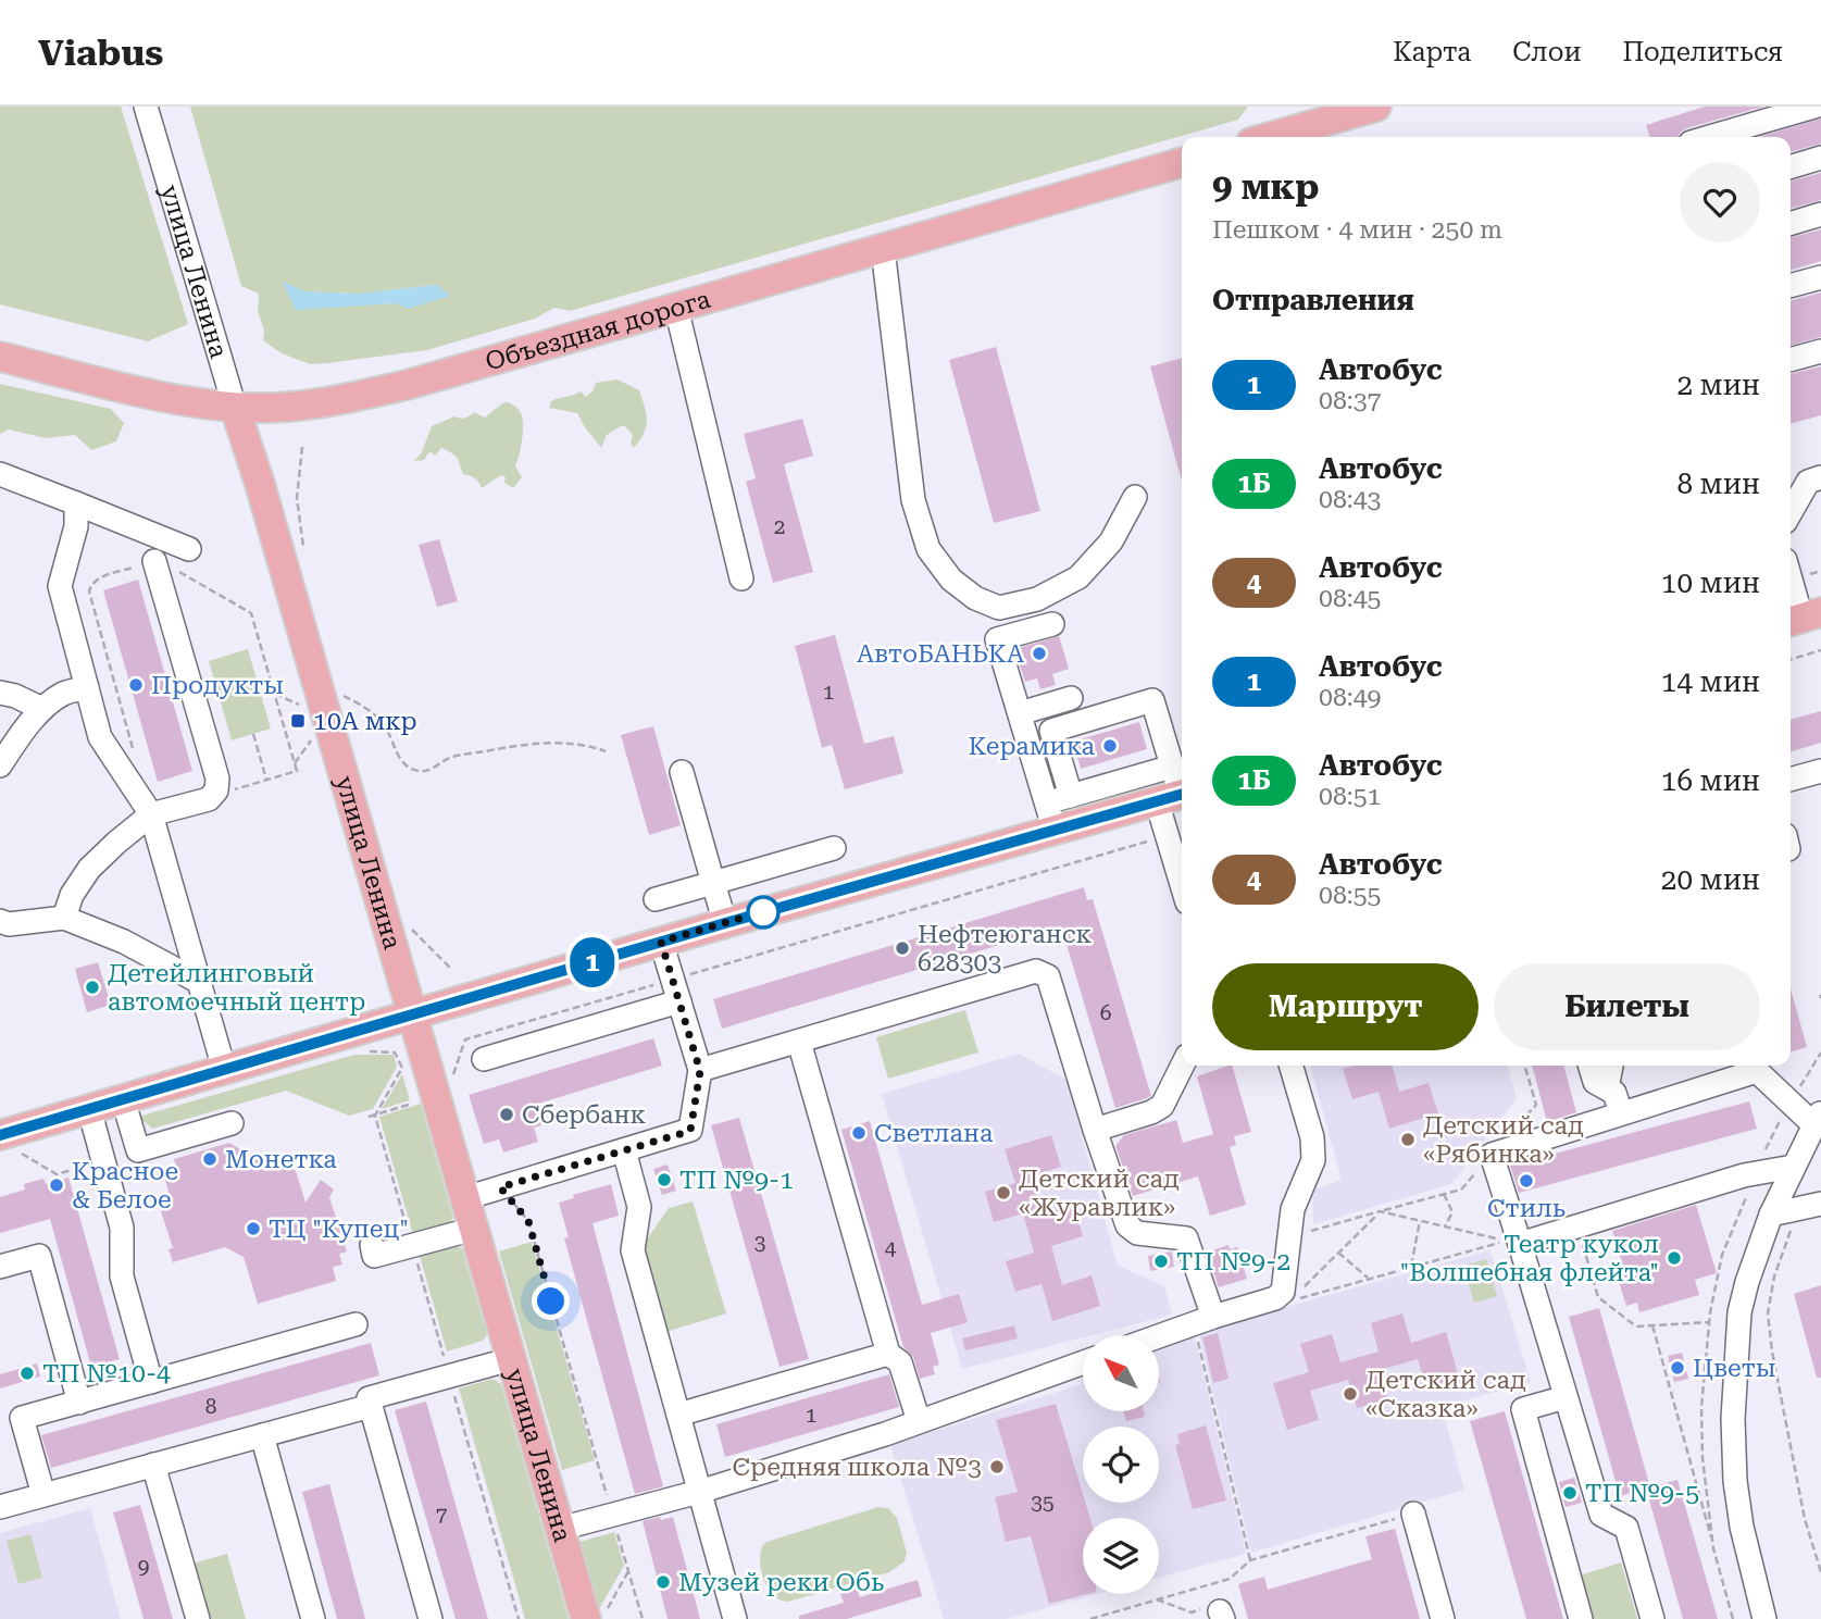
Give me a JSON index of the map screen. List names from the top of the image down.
{
  "streets": {
    "main road": ["улица Ленина", "Объездная дорога"]
  },
  "crossings": [
    ["улица Ленина", "Объездная дорога"]
  ],
  "places": {
    "other": [
      "АвтоБАНЬКА",
      "Продукты",
      "Керамика",
      "Нефтеюганск 628303",
      "Детейлинговый автомоечный центр",
      "Сбербанк",
      "Светлана",
      "Детский сад «Рябинка»",
      "Монетка",
      "ТП №9-1",
      "Стиль",
      "Красное & Белое",
      "Детский сад «Журавлик»",
      "ТЦ \"Купец\"",
      "Театр кукол \"Волшебная флейта\"",
      "ТП №9-2",
      "Цветы",
      "ТП №10-4",
      "Детский сад «Сказка»",
      "Средняя школа №3",
      "ТП №9-5",
      "Музей реки Обь"
    ],
    "transit": ["10А мкр"]
  },
  "lines": ["bus line 1"],
  "house_numbers": [
    "2",
    "1",
    "6",
    "3",
    "4",
    "8",
    "1",
    "35",
    "7",
    "9"
  ],
  "north": "top left",
  "page": {
    "header": "Viabus",
    "nav": ["Карта", "Слои", "Поделиться"],
    "on_map": "1",
    "heading": [
      ["9 мкр", "Пешком · 4 мин · 250 m"],
      "Отправления"
    ],
    "list": [
      {
        "mark": "1",
        "name": "Автобус",
        "note": "08:37",
        "value": "2 мин"
      },
      {
        "mark": "1Б",
        "name": "Автобус",
        "note": "08:43",
        "value": "8 мин"
      },
      {
        "mark": "4",
        "name": "Автобус",
        "note": "08:45",
        "value": "10 мин"
      },
      {
        "mark": "1",
        "name": "Автобус",
        "note": "08:49",
        "value": "14 мин"
      },
      {
        "mark": "1Б",
        "name": "Автобус",
        "note": "08:51",
        "value": "16 мин"
      },
      {
        "mark": "4",
        "name": "Автобус",
        "note": "08:55",
        "value": "20 мин"
      }
    ],
    "buttons": ["Маршрут", "Билеты"]
  }
}
